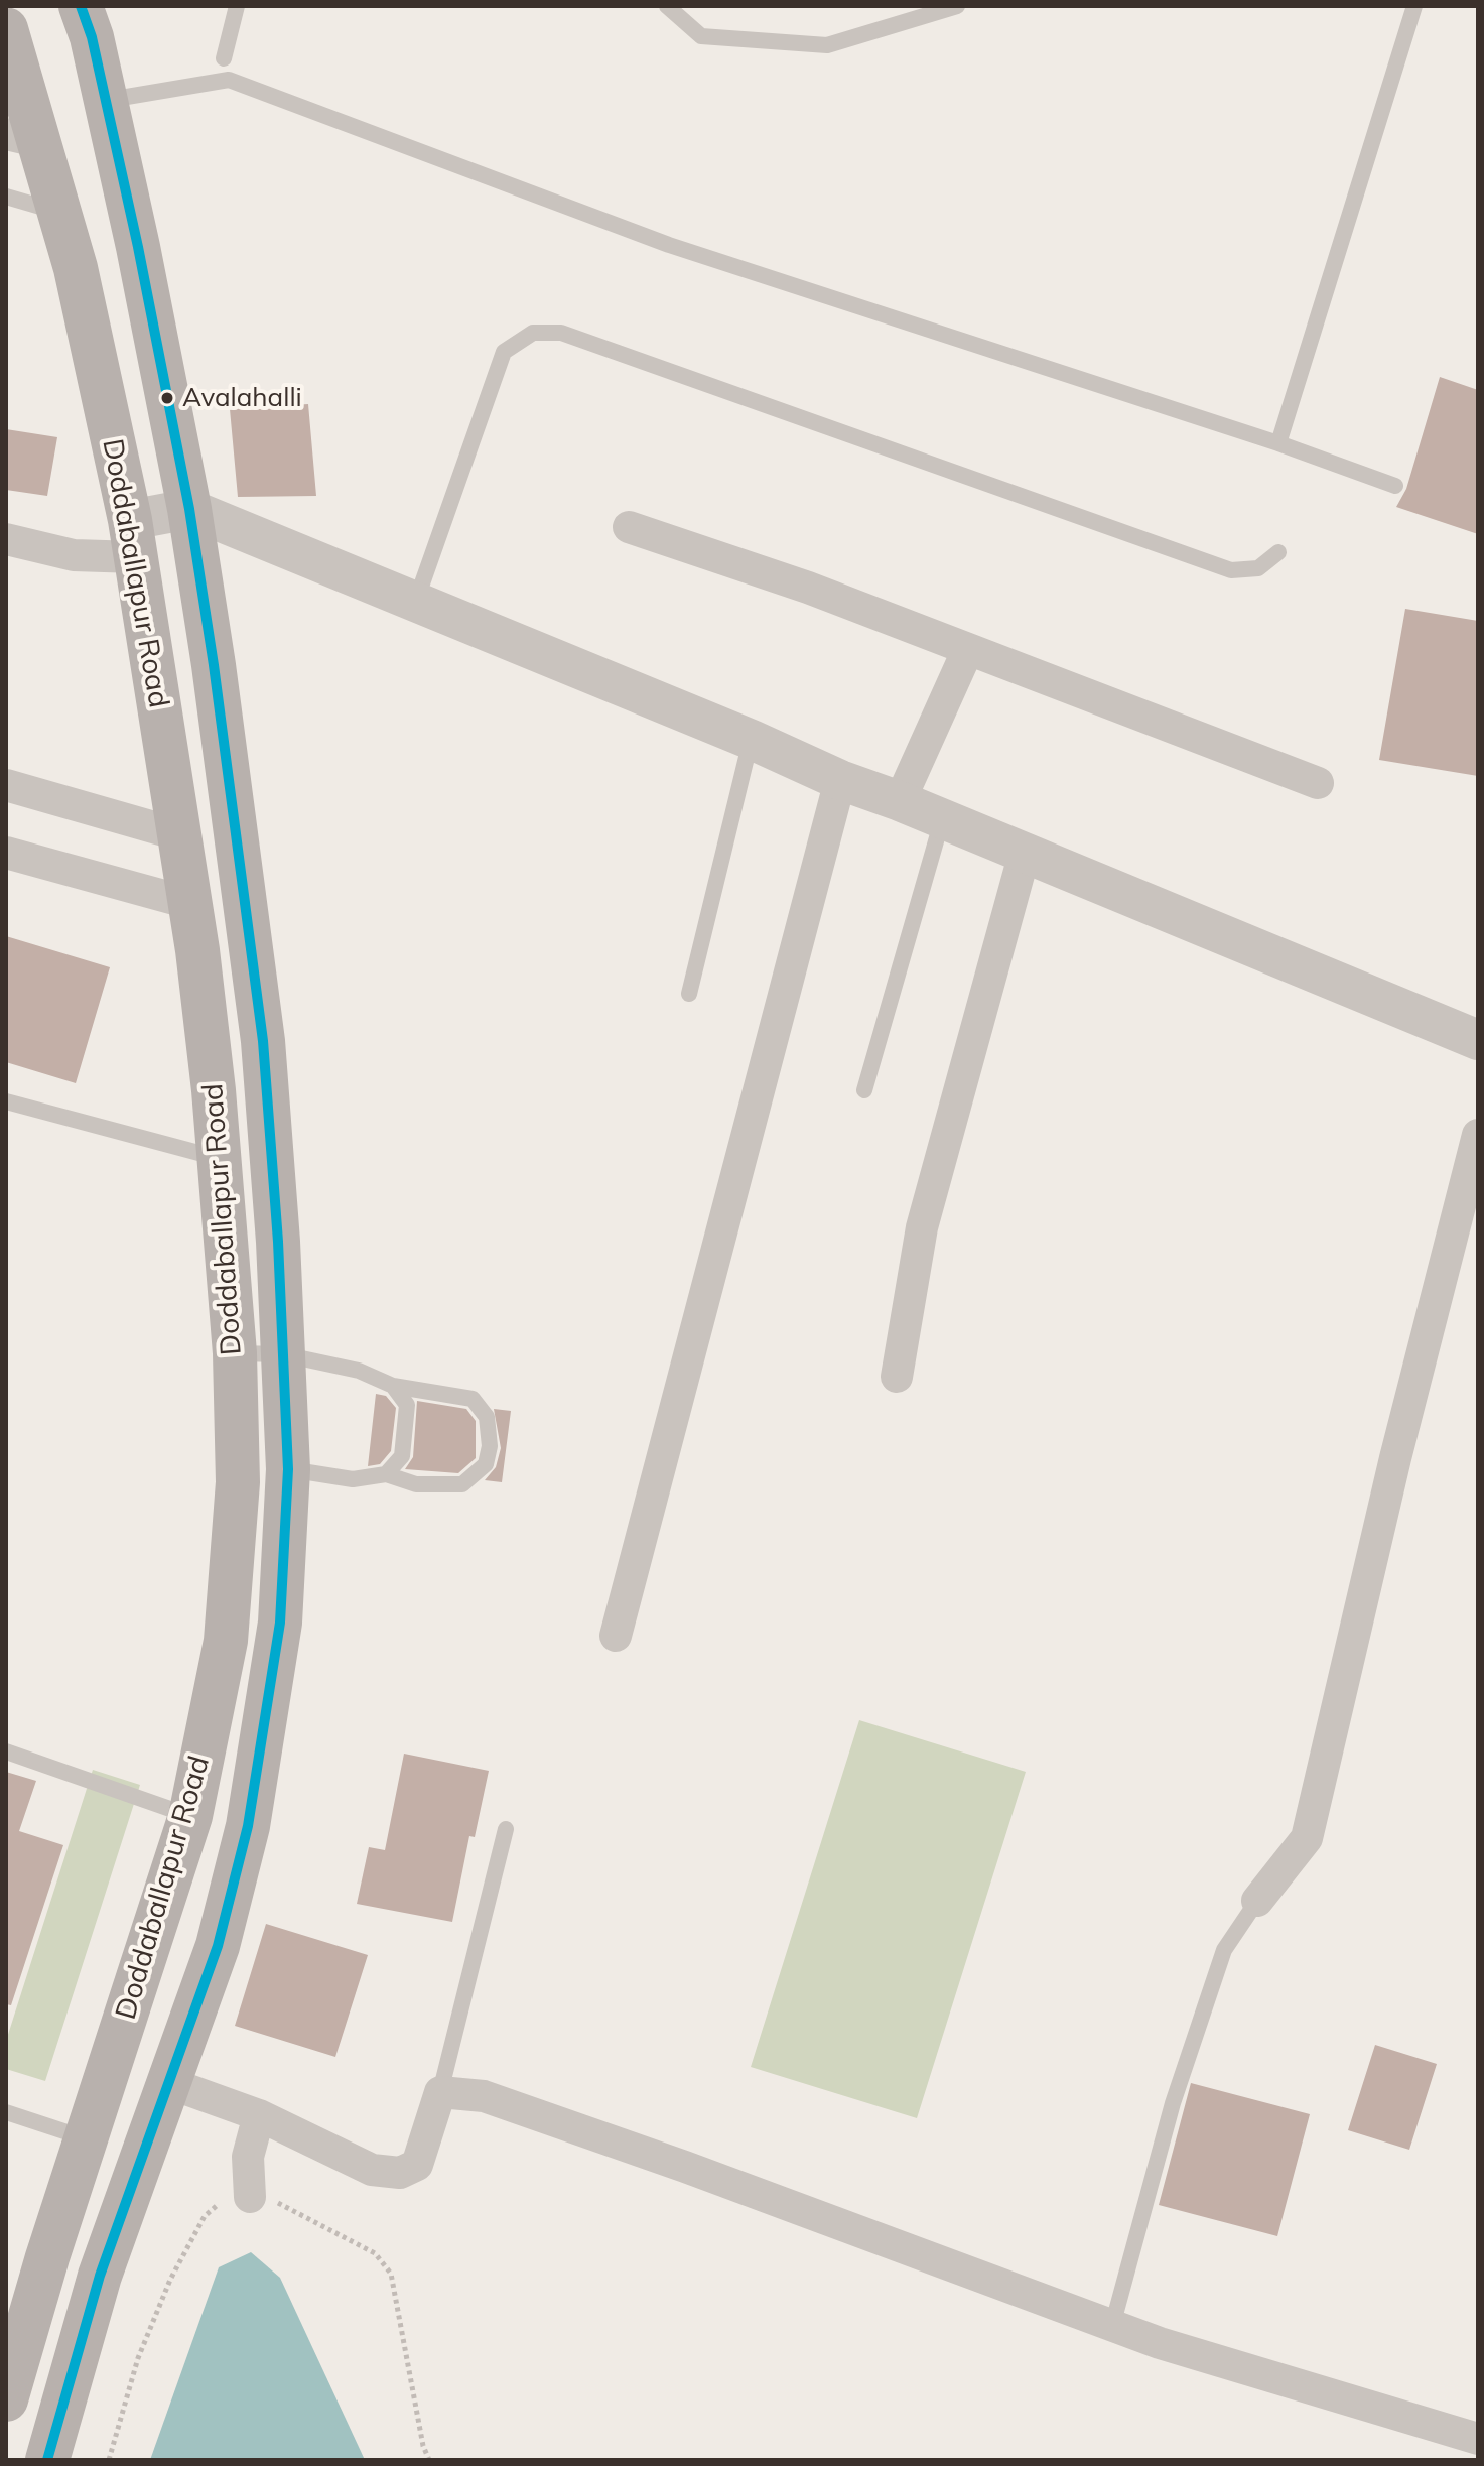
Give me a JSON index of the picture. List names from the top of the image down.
{
  "streets": {
    "main road": ["Doddaballapur Road"]
  },
  "places": ["Avalahalli"]
}
